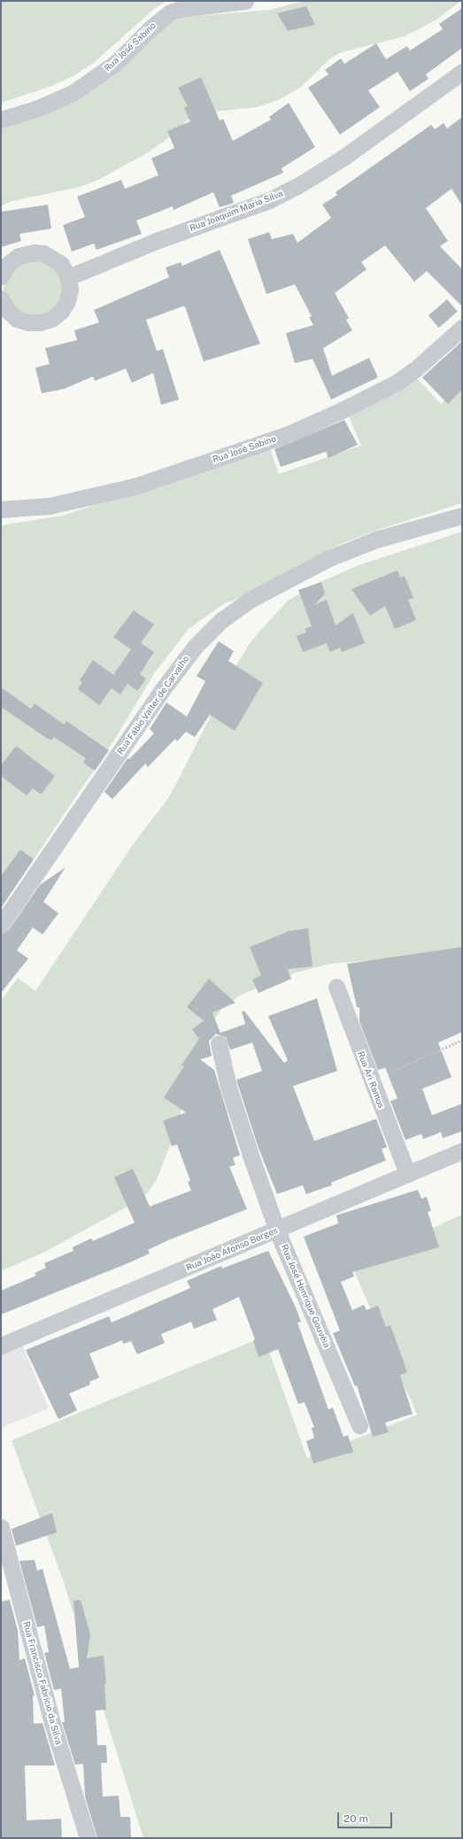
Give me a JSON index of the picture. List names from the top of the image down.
{
  "streets": {
    "street": [
      "Rua José Sabino",
      "Rua Joaquim Maria Silva",
      "Rua Fábio Valter de Carvalho",
      "Rua Ari Ramos",
      "Rua João Afonso Borges",
      "Rua José Henrique Gouvêia",
      "Rua Francisco Fabrício da Silva"
    ]
  },
  "crossings": [
    ["Rua Ari Ramos", "Rua João Afonso Borges"],
    ["Rua João Afonso Borges", "Rua José Henrique Gouvêia"]
  ],
  "scale_bar": "20 m"
}
